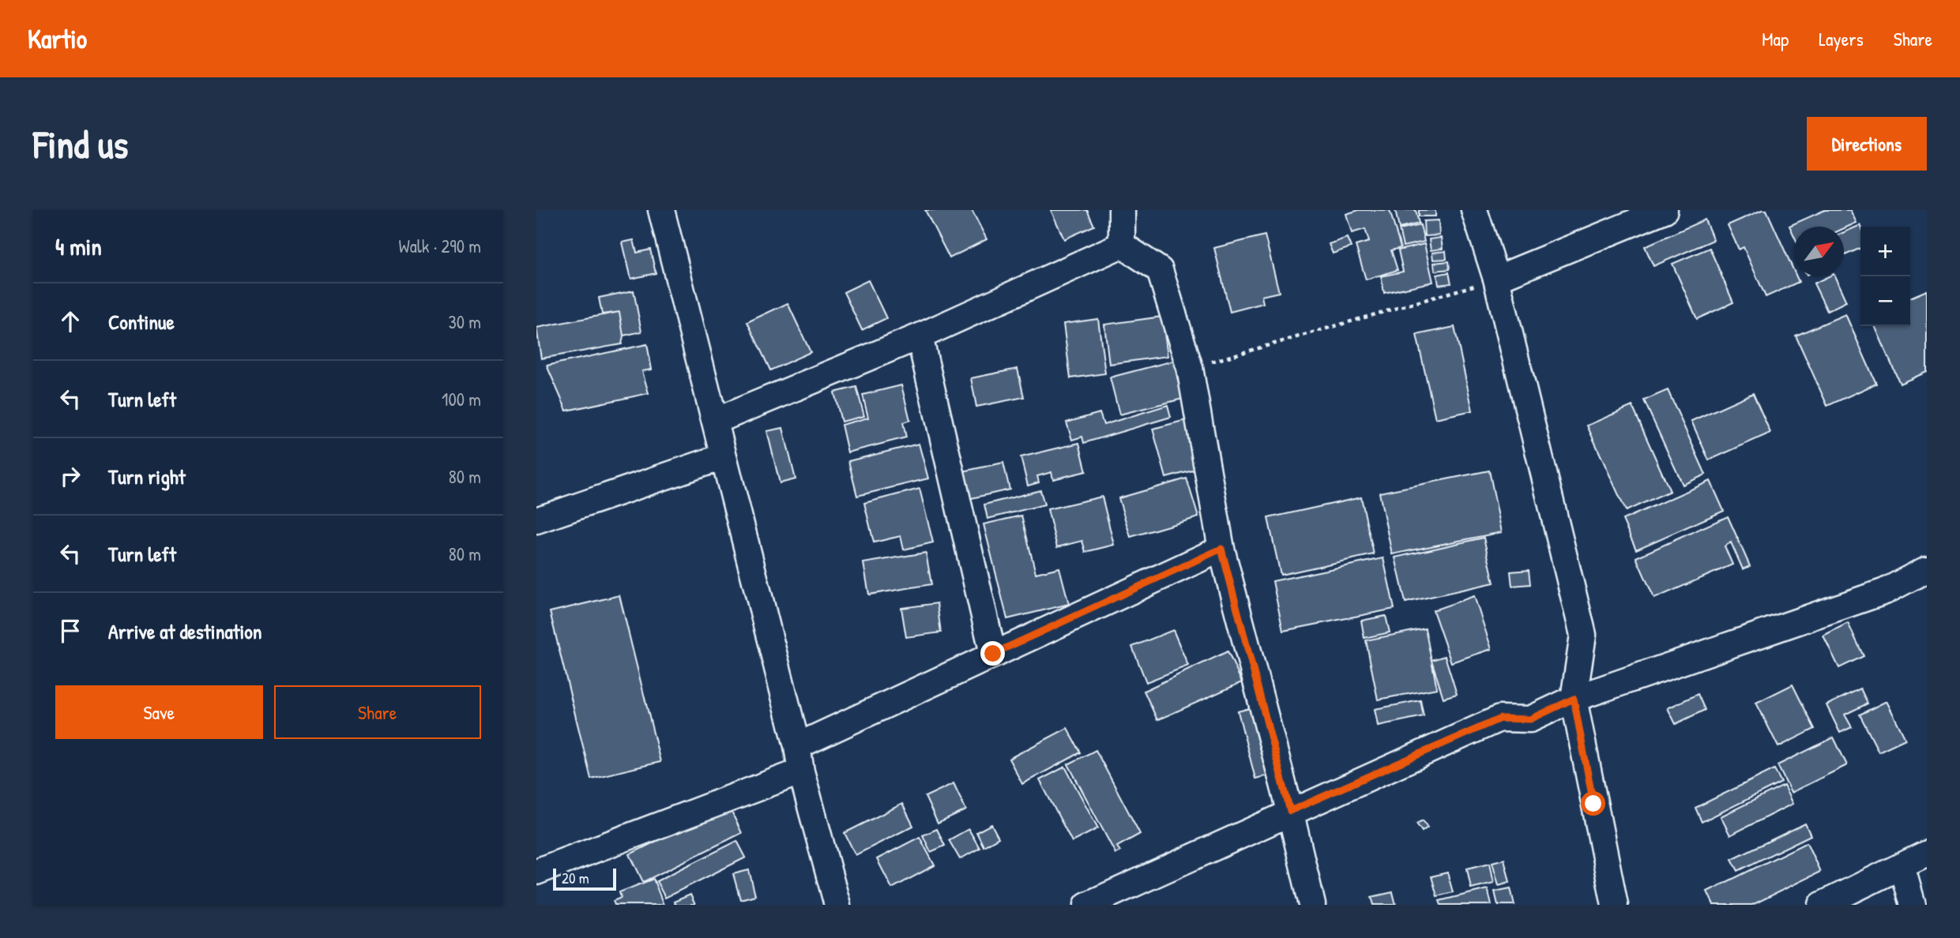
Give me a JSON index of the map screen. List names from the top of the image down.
{
  "scale_bar": "20 m",
  "north": "top right",
  "page": {
    "header": "Kartio",
    "nav": ["Map", "Layers", "Share"],
    "buttons": [
      "Directions",
      ["Save", "Share"]
    ],
    "title": "Find us",
    "heading": ["4 min", "Walk · 290 m"],
    "map_buttons": ["+", "−"],
    "list": [
      ["Continue", "30 m"],
      ["Turn left", "100 m"],
      ["Turn right", "80 m"],
      ["Turn left", "80 m"],
      "Arrive at destination"
    ],
    "scale": "20 m"
  }
}
